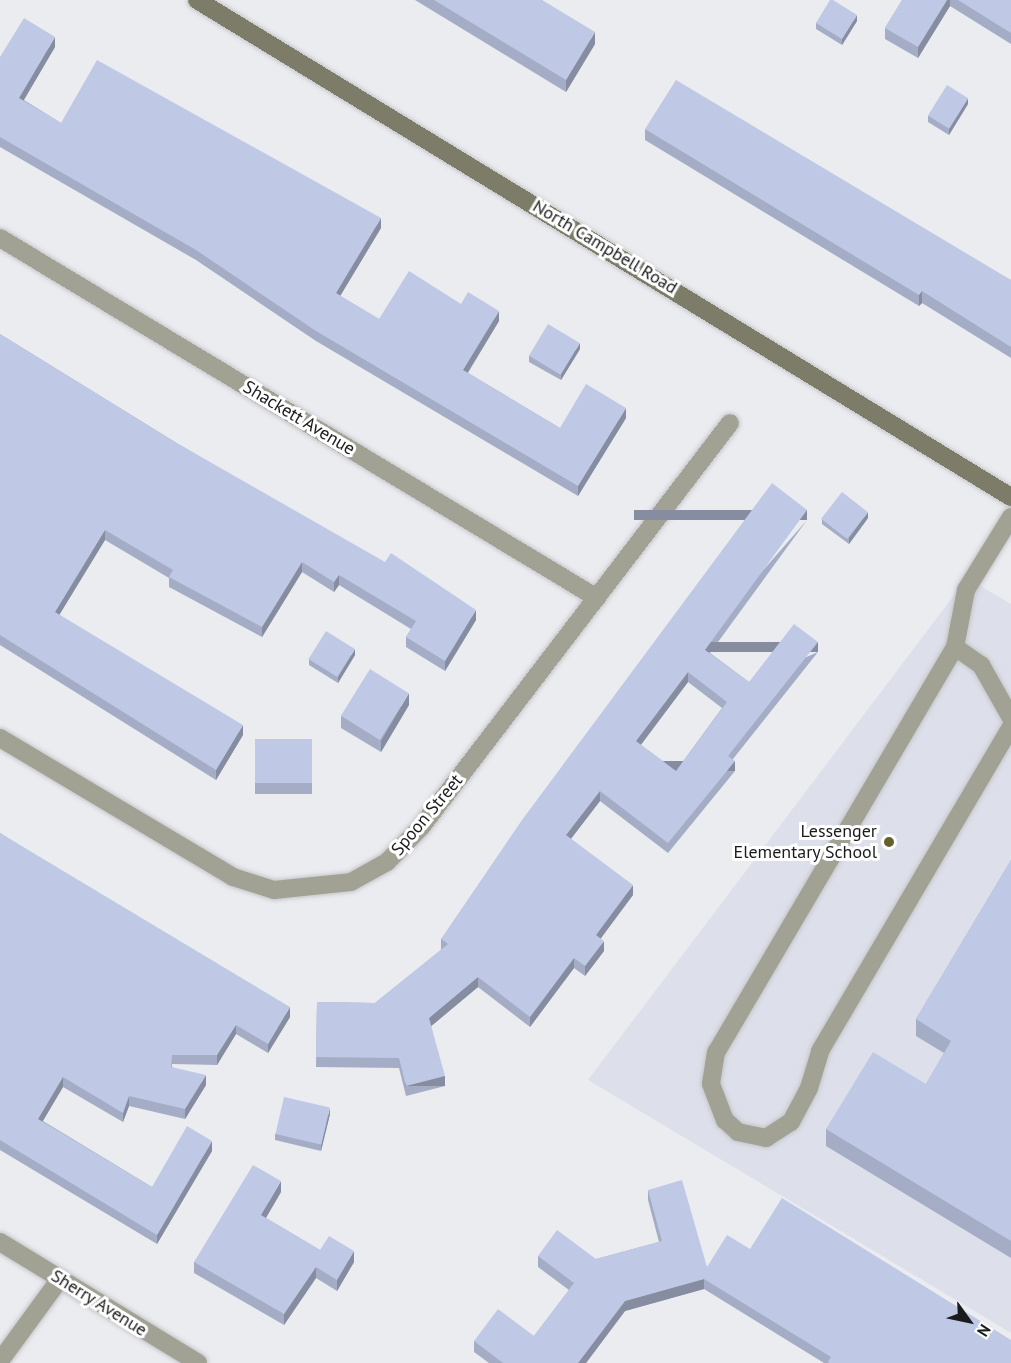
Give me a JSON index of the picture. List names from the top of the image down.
{
  "streets": {
    "street": [
      "North Campbell Road",
      "Shackett Avenue",
      "Spoon Street",
      "Sherry Avenue"
    ]
  },
  "crossings": [
    ["Shackett Avenue", "Spoon Street"]
  ],
  "places": ["Lessenger Elementary School"],
  "north": "bottom right"
}
